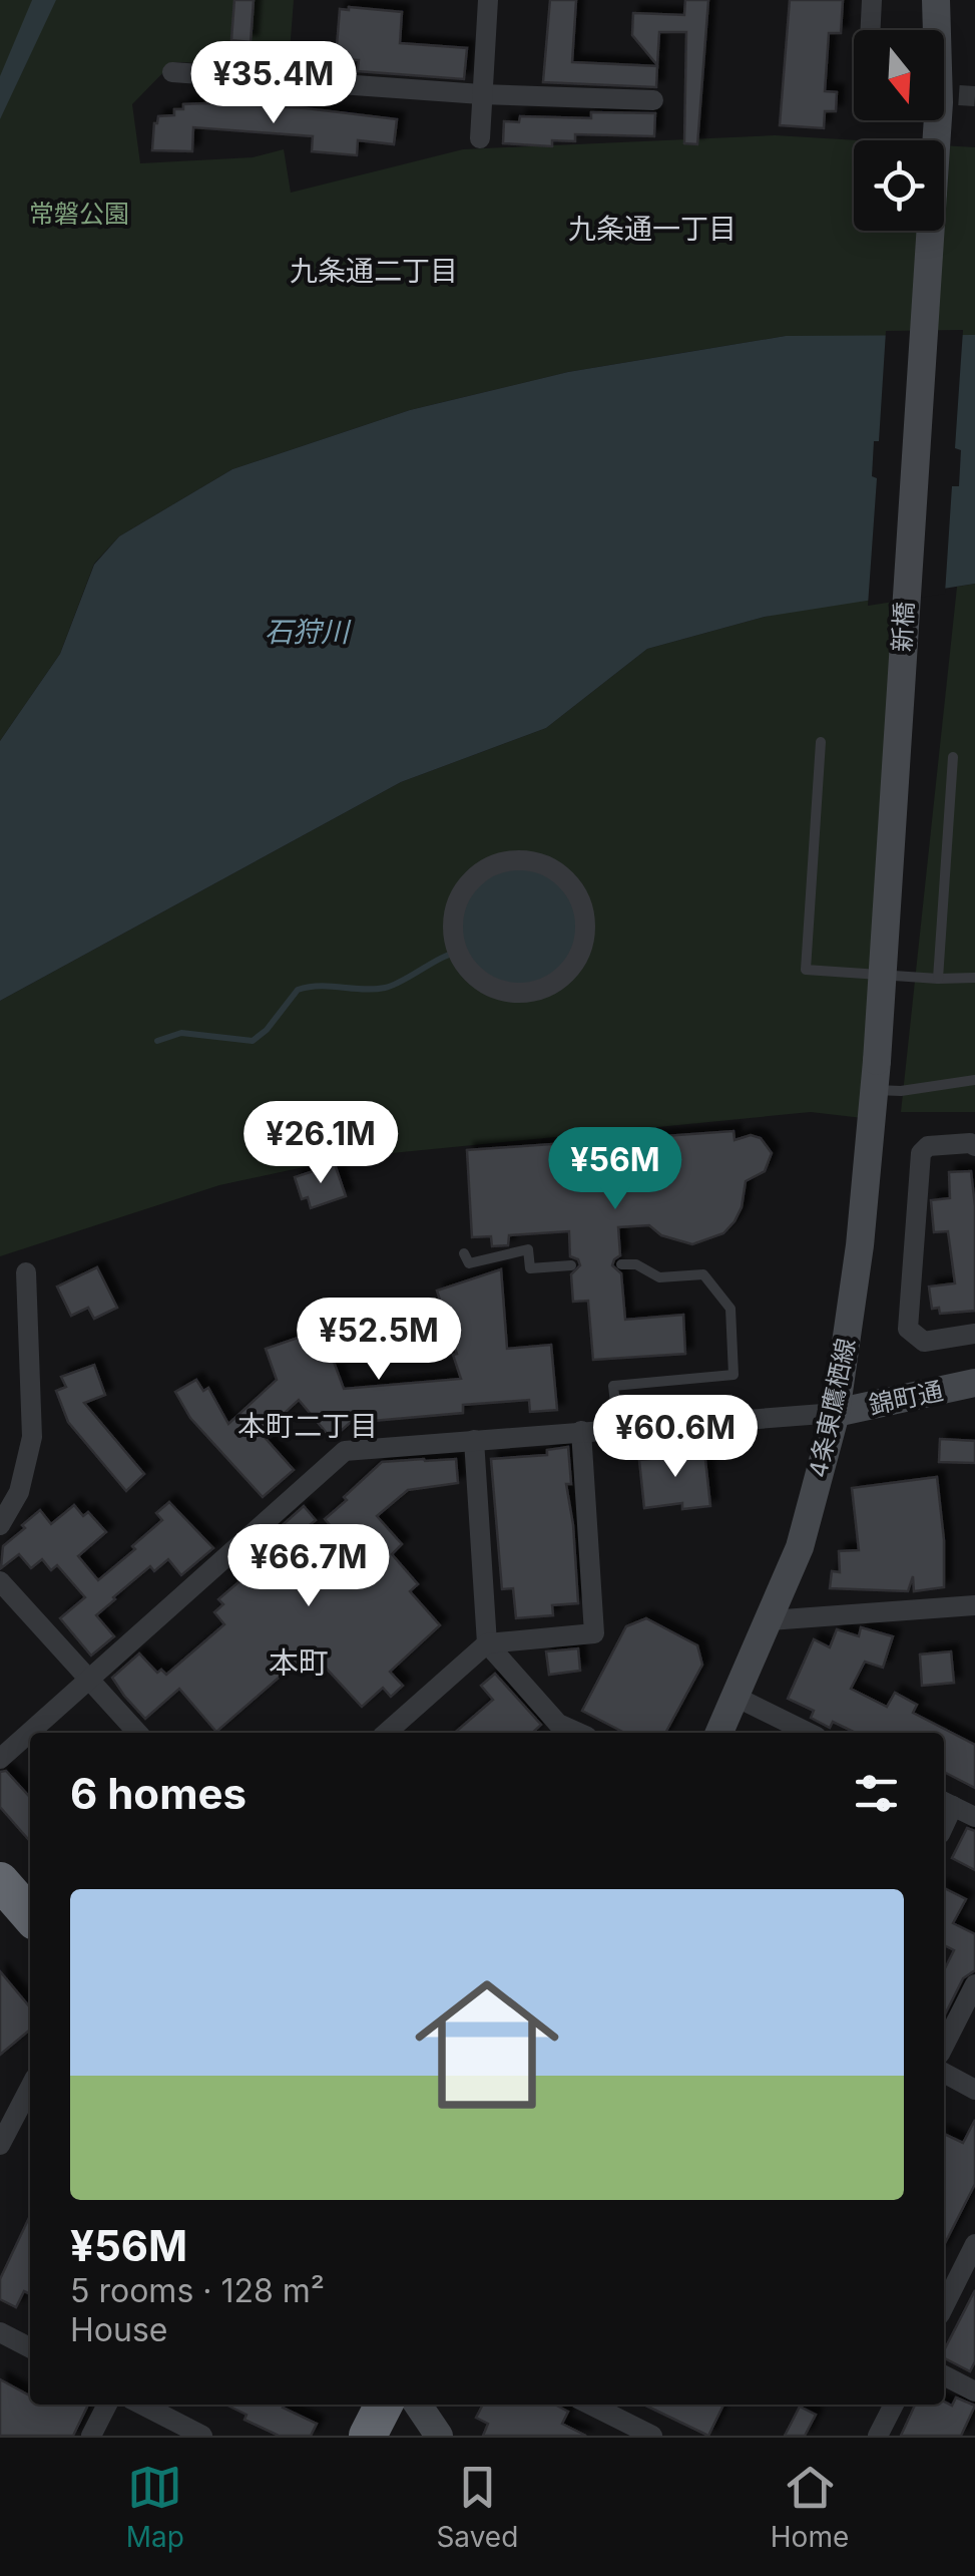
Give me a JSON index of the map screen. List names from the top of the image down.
{
  "streets": {
    "street": ["新橋", "錦町通", "4条東鷹栖線"]
  },
  "crossings": [
    ["新橋", "4条東鷹栖線"],
    ["錦町通", "4条東鷹栖線"]
  ],
  "districts": [
    "九条通一丁目",
    "九条通二丁目",
    "本町二丁目",
    "本町"
  ],
  "water": ["石狩川"],
  "parks": ["常磐公園"],
  "north": "bottom",
  "page": {
    "price": [
      "¥35.4M",
      "¥26.1M",
      "¥56M",
      "¥52.5M",
      "¥60.6M",
      "¥66.7M"
    ],
    "heading": "6 homes",
    "list": [
      {
        "name": "¥56M",
        "note": "5 rooms · 128 m² · House"
      }
    ],
    "tabs": ["Map", "Saved", "Home"]
  }
}
